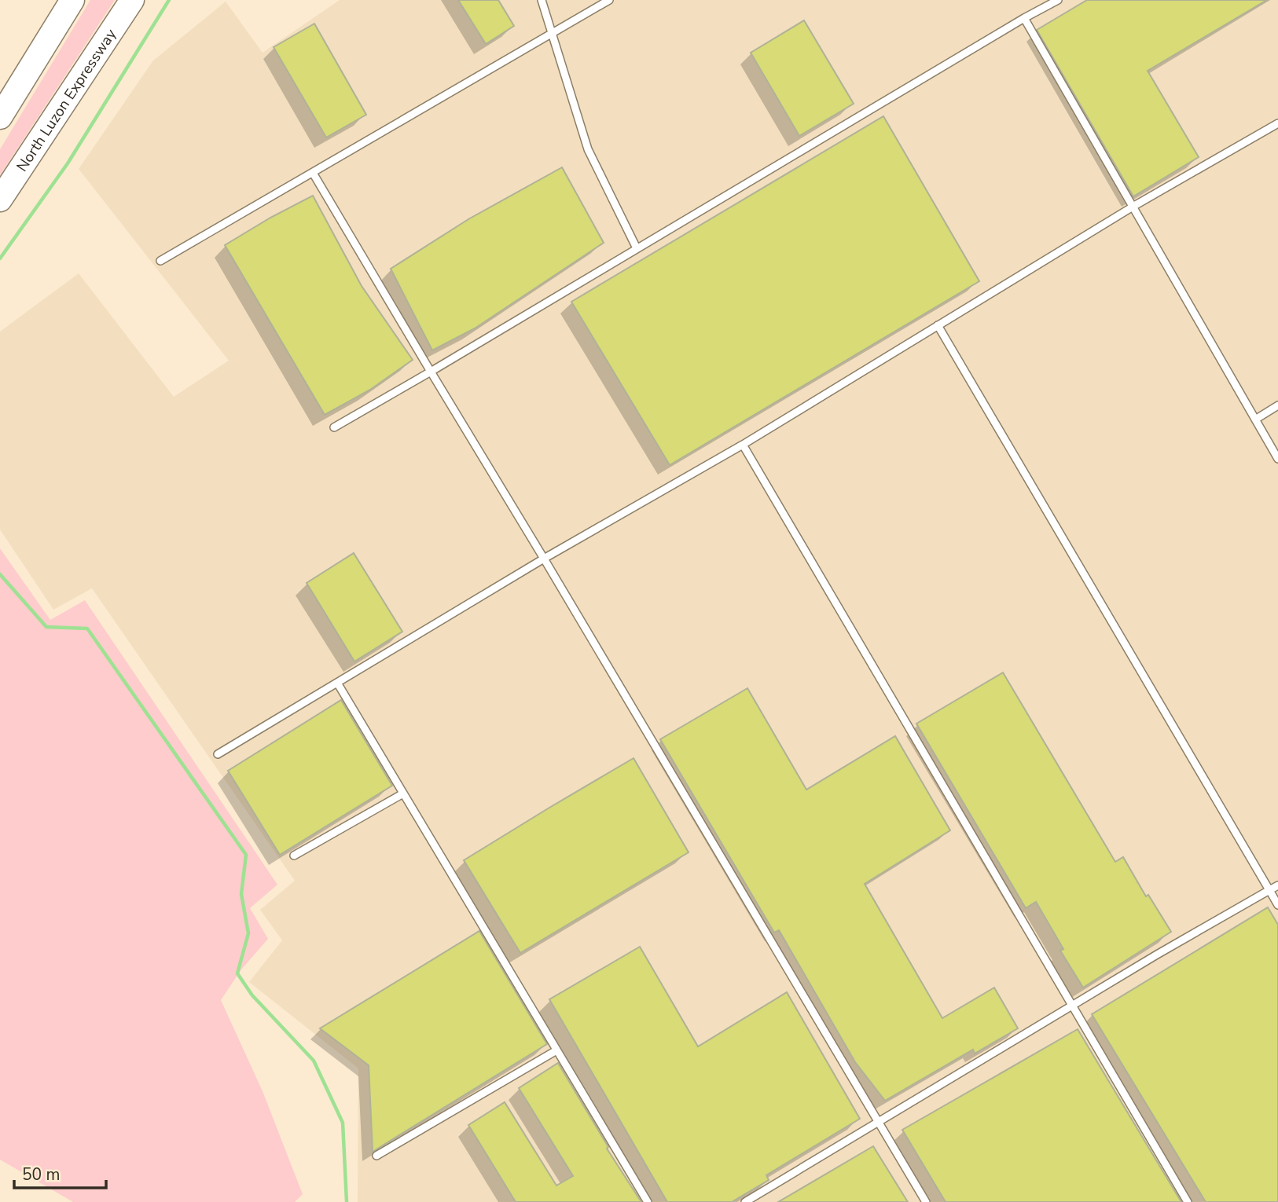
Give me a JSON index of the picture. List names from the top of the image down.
{
  "streets": {
    "highway": ["North Luzon Expressway"]
  },
  "scale_bar": "50 m"
}
